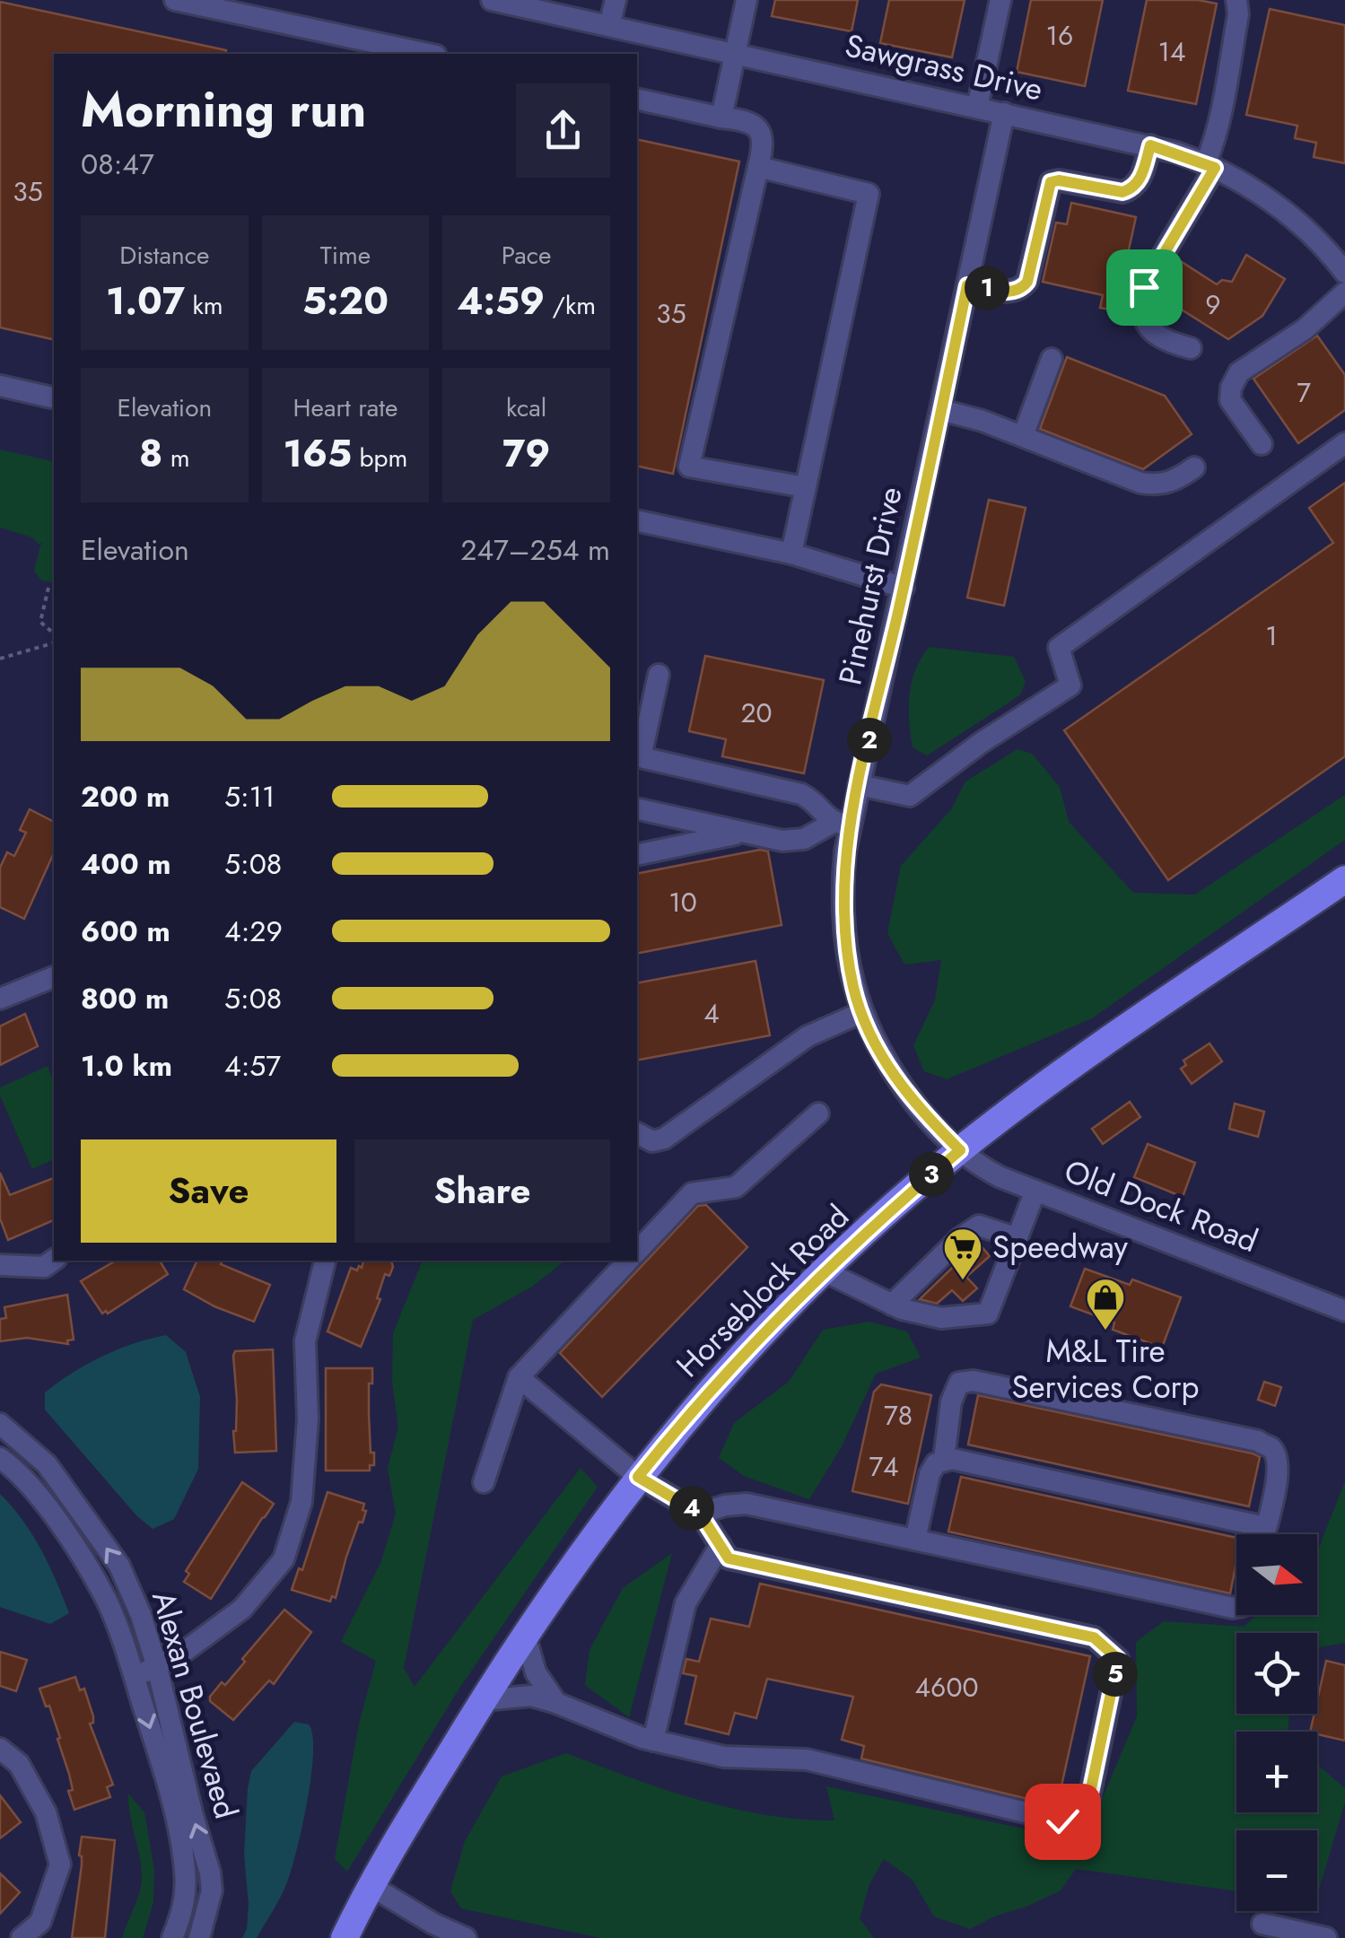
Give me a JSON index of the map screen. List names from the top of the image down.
{
  "streets": {
    "main road": ["Horseblock Road"],
    "street": [
      "Sawgrass Drive",
      "Pinehurst Drive",
      "Old Dock Road",
      "Alexan Boulevaed"
    ]
  },
  "crossings": [
    ["Sawgrass Drive", "Pinehurst Drive"],
    ["Pinehurst Drive", "Old Dock Road"],
    ["Pinehurst Drive", "Horseblock Road"],
    ["Old Dock Road", "Horseblock Road"]
  ],
  "places": {
    "supermarket": ["Speedway"],
    "shop": ["M&L Tire Services Corp"]
  },
  "house_numbers": [
    "16",
    "14",
    "35",
    "9",
    "35",
    "7",
    "1",
    "20",
    "10",
    "4",
    "78",
    "74",
    "4600"
  ],
  "north": "right",
  "page": {
    "heading": ["Morning run", "08:47"],
    "stats": [
      ["Distance", "1.07 km"],
      ["Time", "5:20"],
      ["Pace", "4:59 /km"],
      ["Elevation", "8 m"],
      ["Heart rate", "165 bpm"],
      ["kcal", "79"]
    ],
    "pins": [
      "1",
      "2",
      "3",
      "4",
      "5"
    ],
    "chart": ["Elevation", "247–254 m"],
    "list": [
      {
        "name": "200 m",
        "note": "5:11"
      },
      {
        "name": "400 m",
        "note": "5:08"
      },
      {
        "name": "600 m",
        "note": "4:29"
      },
      {
        "name": "800 m",
        "note": "5:08"
      },
      {
        "name": "1.0 km",
        "note": "4:57"
      }
    ],
    "buttons": ["Save", "Share"],
    "map_buttons": ["+", "−"]
  }
}
